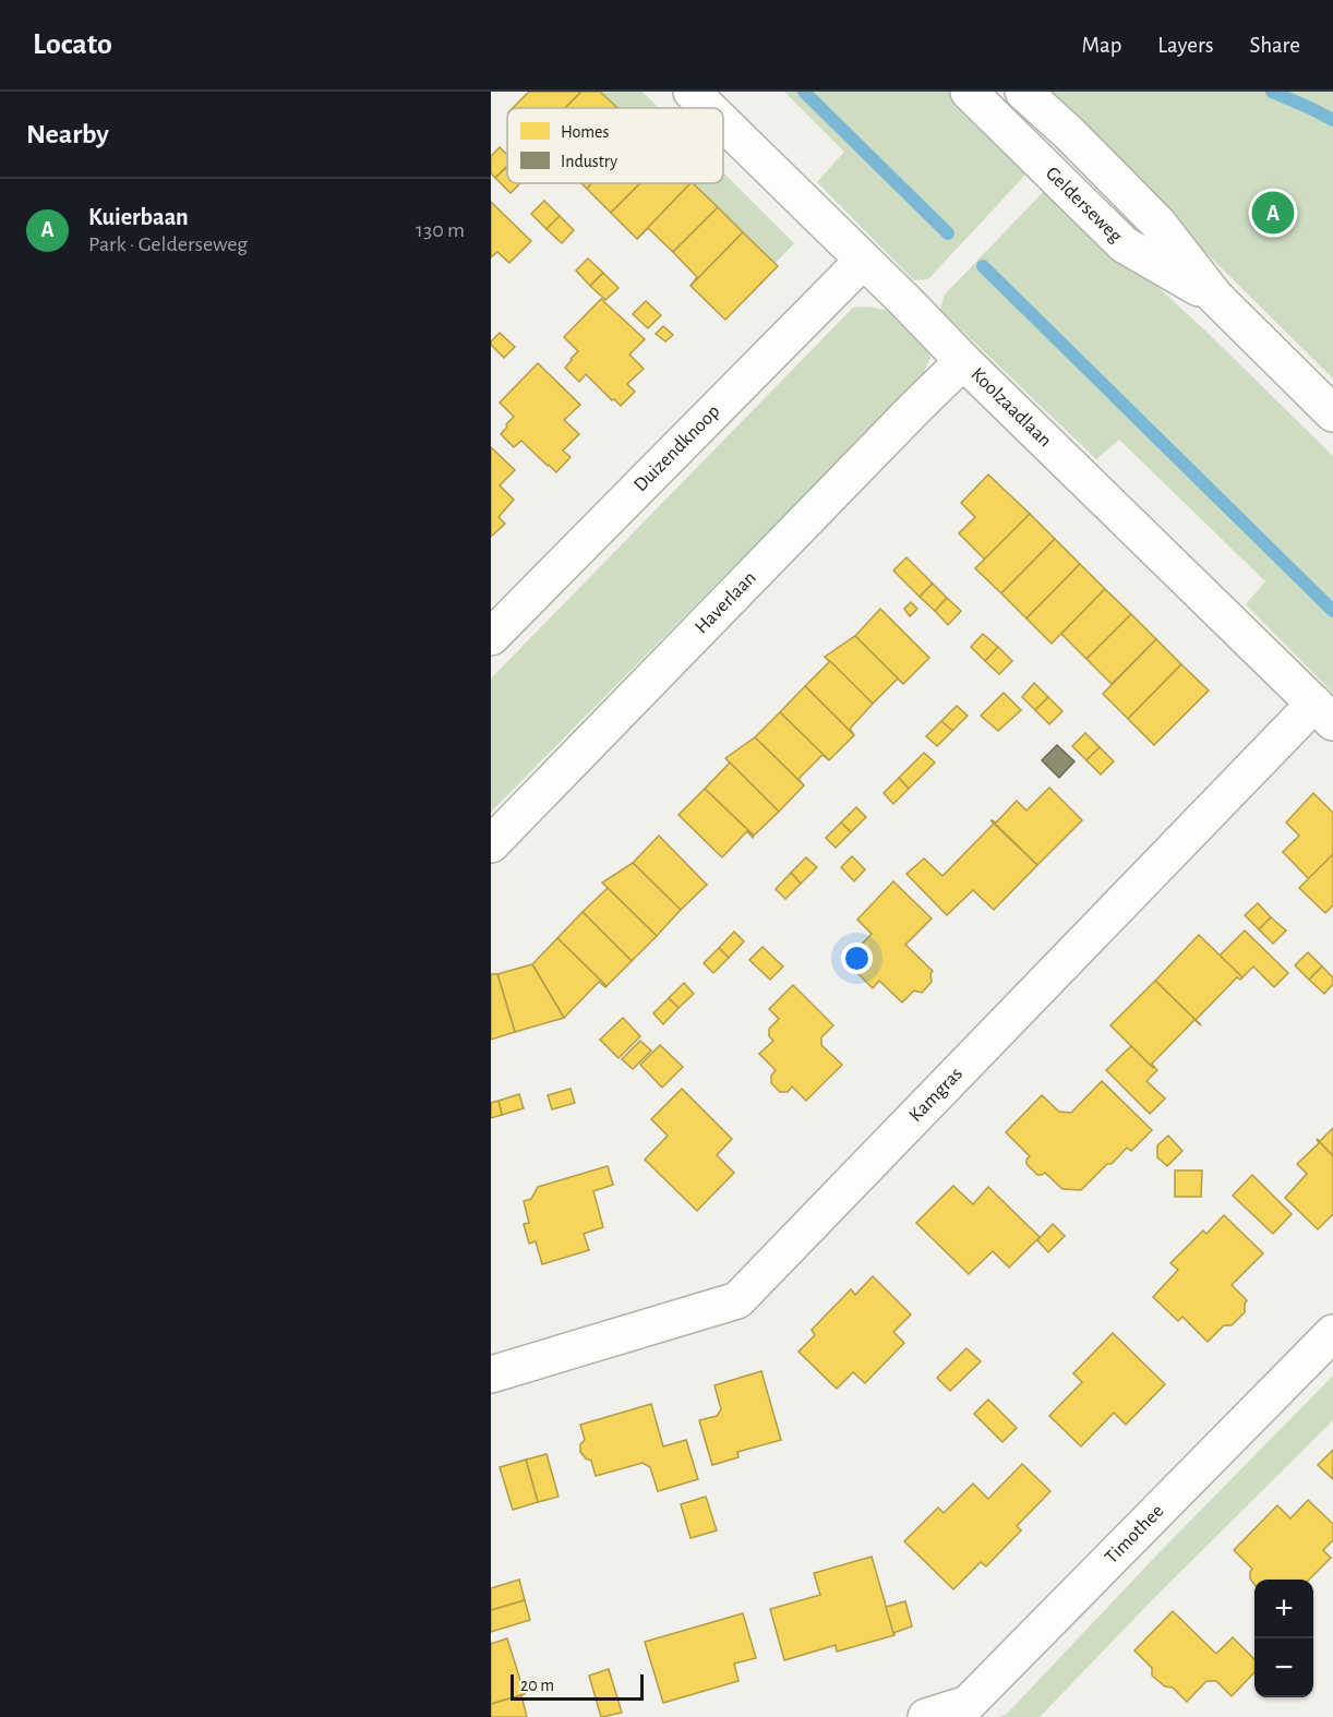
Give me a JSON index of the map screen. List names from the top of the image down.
{
  "streets": {
    "street": [
      "Gelderseweg",
      "Koolzaadlaan",
      "Duizendknoop",
      "Haverlaan",
      "Kamgras",
      "Timothee"
    ]
  },
  "crossings": [
    ["Koolzaadlaan", "Duizendknoop"],
    ["Koolzaadlaan", "Haverlaan"],
    ["Koolzaadlaan", "Kamgras"]
  ],
  "legend": ["Homes", "Industry"],
  "scale_bar": "20 m",
  "page": {
    "header": "Locato",
    "nav": ["Map", "Layers", "Share"],
    "heading": "Nearby",
    "list": [
      {
        "mark": "A",
        "name": "Kuierbaan",
        "note": "Park · Gelderseweg",
        "value": "130 m"
      }
    ],
    "pins": "A",
    "map_buttons": ["+", "−"],
    "scale": "20 m"
  }
}
